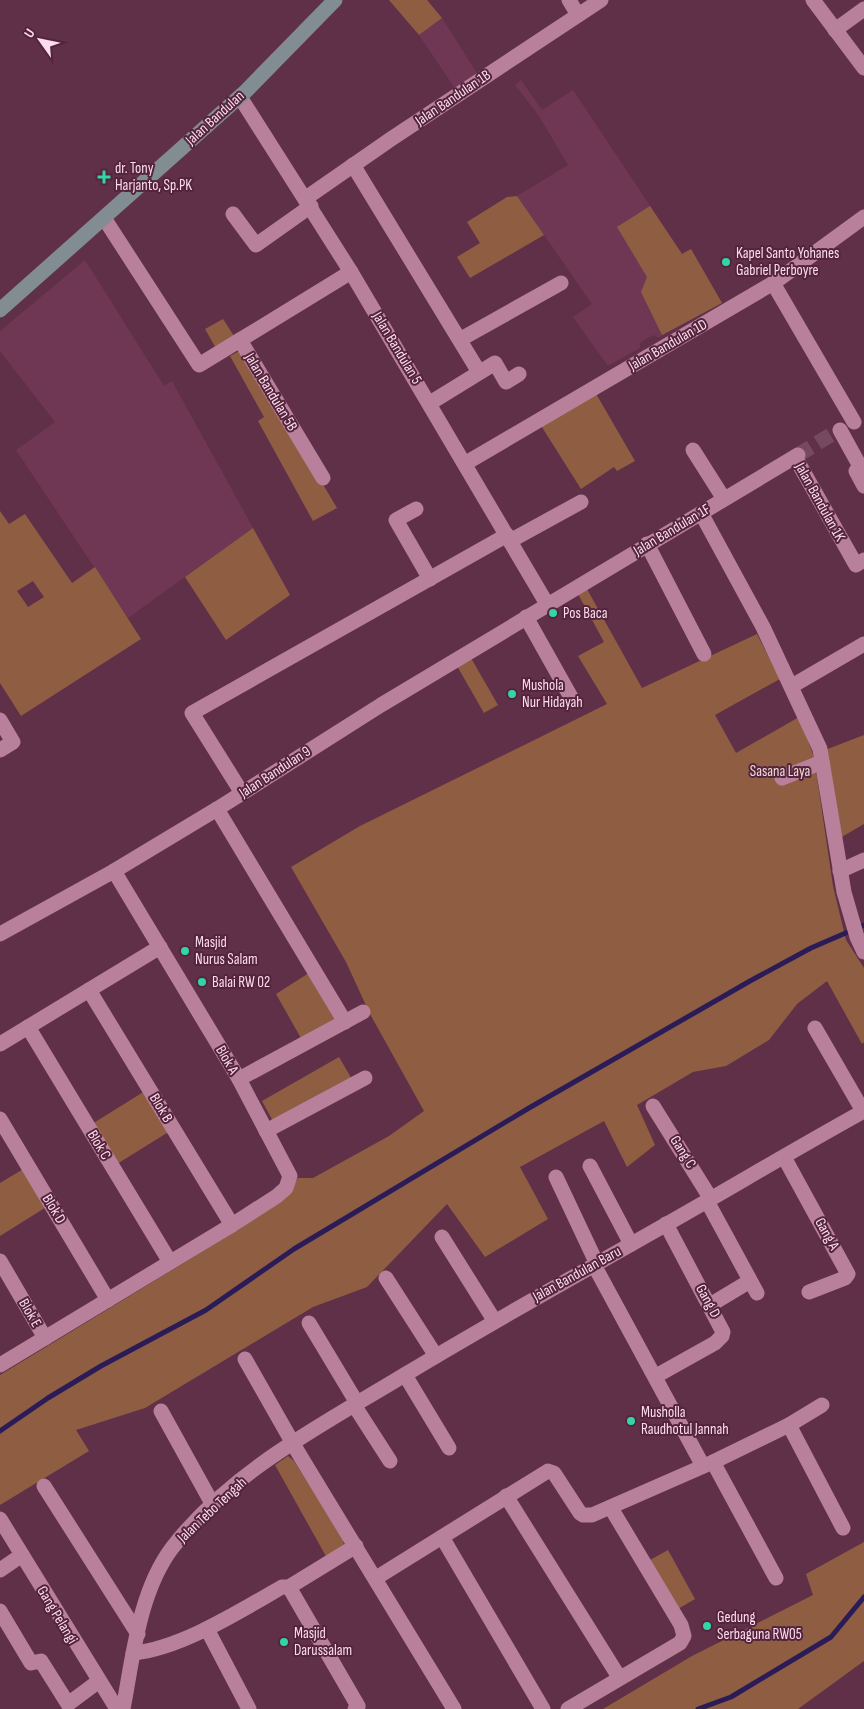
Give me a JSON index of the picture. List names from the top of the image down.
{
  "streets": {
    "main road": ["Jalan Bandulan"],
    "street": [
      "Jalan Bandulan 1B",
      "Jalan Bandulan 1D",
      "Jalan Bandulan 5",
      "Jalan Bandulan 5B",
      "Jalan Bandulan 1K",
      "Jalan Bandulan 1F",
      "Jalan Bandulan 9",
      "Blok A",
      "Blok B",
      "Blok C",
      "Gang C",
      "Blok D",
      "Gang A",
      "Jalan Bandulan Baru",
      "Gang D",
      "Blok E",
      "Jalan Tebo Tengah",
      "Gang Pelangi"
    ]
  },
  "crossings": [
    ["Jalan Bandulan 1B", "Jalan Bandulan 5"],
    ["Jalan Bandulan", "Jalan Bandulan 5"],
    ["Jalan Bandulan 1D", "Jalan Bandulan 5"],
    ["Jalan Bandulan 5", "Jalan Bandulan 5B"],
    ["Jalan Bandulan 5", "Jalan Bandulan 1F"],
    ["Jalan Bandulan 5", "Jalan Bandulan 9"],
    ["Jalan Bandulan 1K", "Jalan Bandulan 1F"],
    ["Jalan Bandulan 1F", "Jalan Bandulan 9"],
    ["Jalan Bandulan 9", "Blok A"],
    ["Blok A", "Blok B"],
    ["Gang C", "Jalan Bandulan Baru"],
    ["Gang C", "Gang D"],
    ["Gang A", "Jalan Bandulan Baru"],
    ["Jalan Bandulan Baru", "Gang D"],
    ["Jalan Bandulan Baru", "Jalan Tebo Tengah"]
  ],
  "parks": ["Sasana Laya"],
  "places": {
    "health": ["dr. Tony Harjanto, Sp.PK"],
    "other": [
      "Kapel Santo Yohanes Gabriel Perboyre",
      "Pos Baca",
      "Mushola Nur Hidayah",
      "Masjid Nurus Salam",
      "Balai RW 02",
      "Musholla Raudhotul Jannah",
      "Gedung Serbaguna RW05",
      "Masjid Darussalam"
    ]
  },
  "north": "top left"
}
